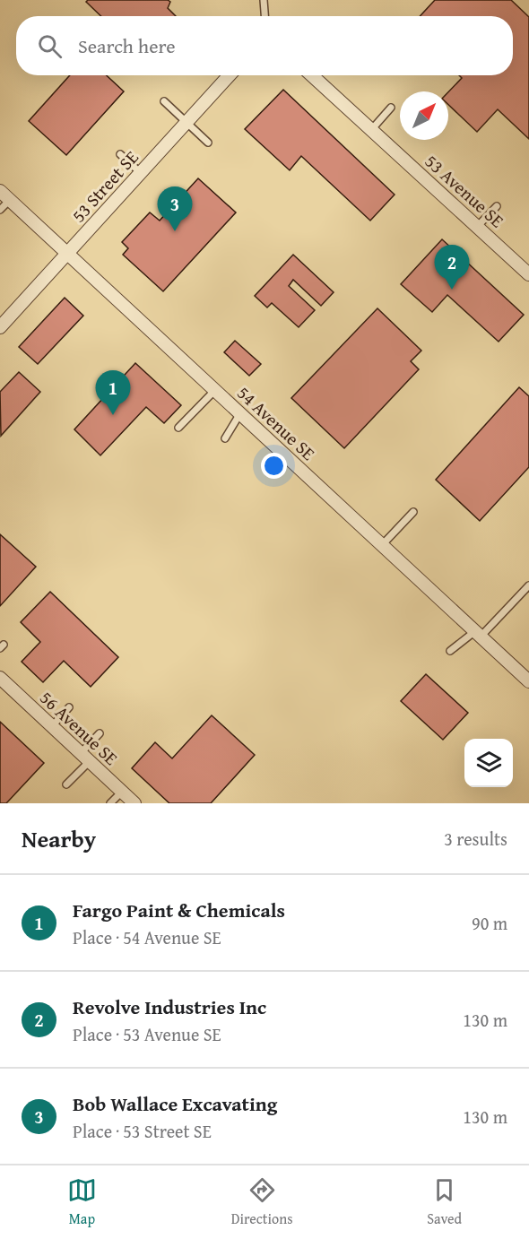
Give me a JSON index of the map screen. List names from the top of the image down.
{
  "streets": {
    "street": [
      "53 Street SE",
      "53 Avenue SE",
      "54 Avenue SE",
      "56 Avenue SE"
    ]
  },
  "crossings": [
    ["53 Street SE", "54 Avenue SE"]
  ],
  "north": "top right",
  "page": {
    "search": "Search here",
    "pins": ["3", "2", "1"],
    "heading": ["Nearby", "3 results"],
    "list": [
      {
        "mark": "1",
        "name": "Fargo Paint & Chemicals",
        "note": "Place · 54 Avenue SE",
        "value": "90 m"
      },
      {
        "mark": "2",
        "name": "Revolve Industries Inc",
        "note": "Place · 53 Avenue SE",
        "value": "130 m"
      },
      {
        "mark": "3",
        "name": "Bob Wallace Excavating",
        "note": "Place · 53 Street SE",
        "value": "130 m"
      }
    ],
    "nav": ["Map", "Directions", "Saved"]
  }
}
